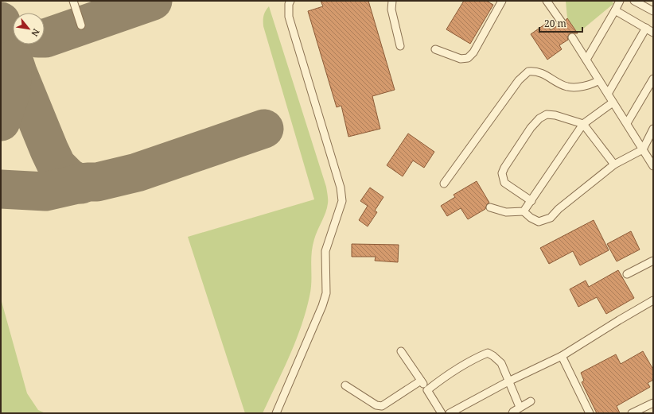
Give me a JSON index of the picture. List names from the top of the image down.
{
  "scale_bar": "20 m",
  "north": "bottom right"
}
